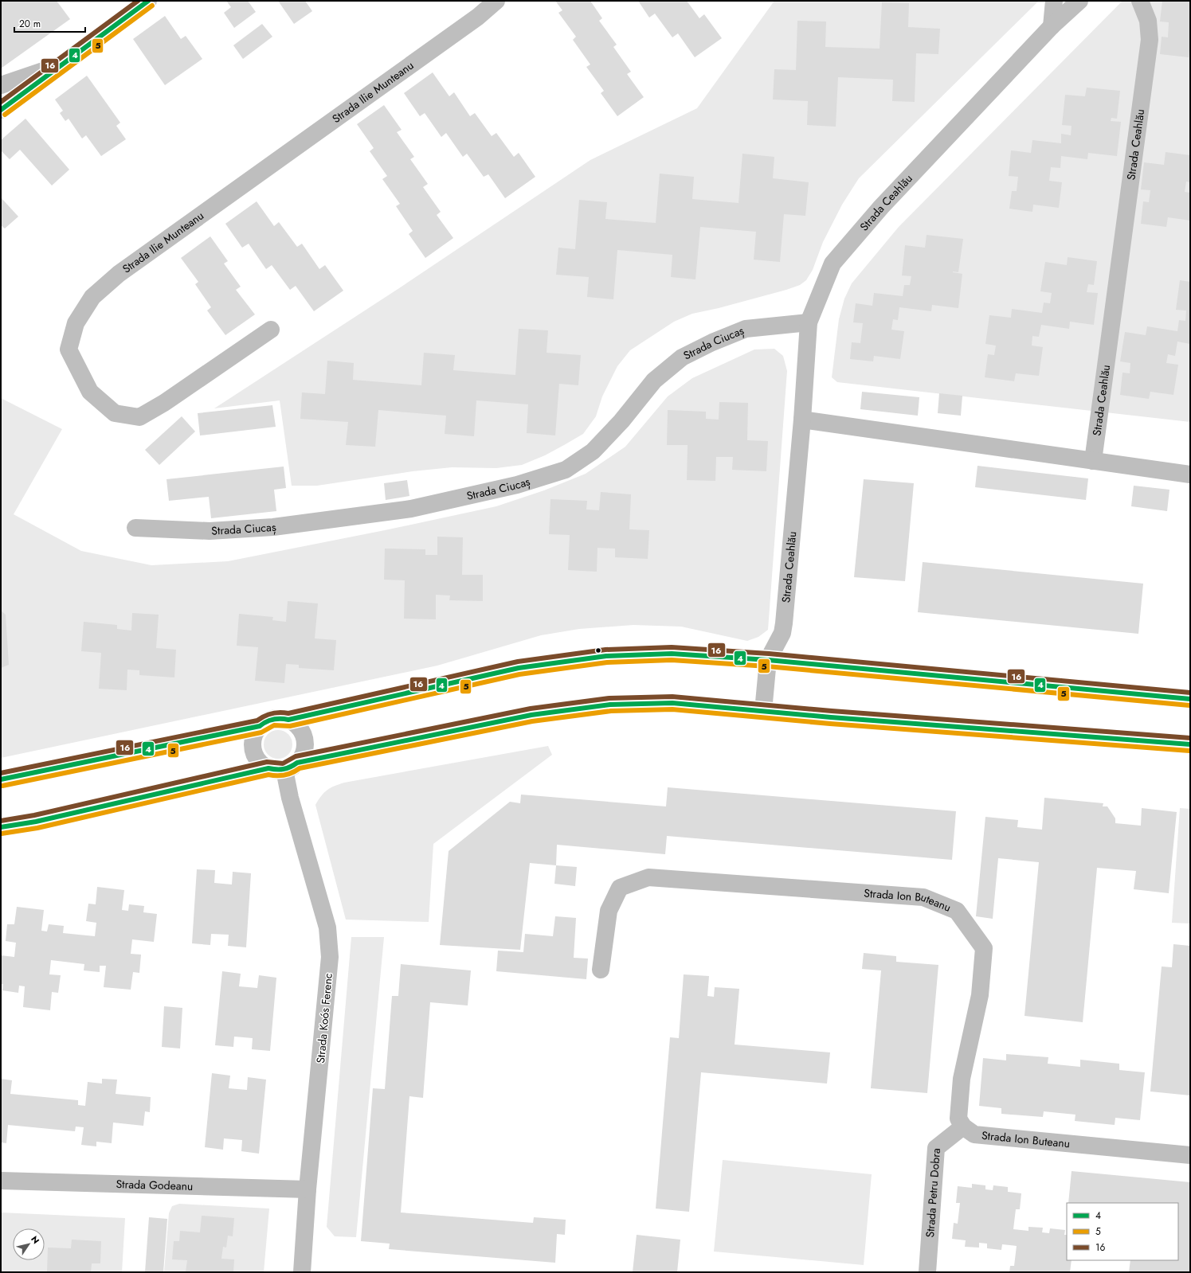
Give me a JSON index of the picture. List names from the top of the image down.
{
  "streets": {
    "street": [
      "Strada Ilie Munteanu",
      "Strada Ceahlău",
      "Strada Ciucaș",
      "Strada Ion Buteanu",
      "Strada Koós Ferenc",
      "Strada Godeanu",
      "Strada Petru Dobra"
    ]
  },
  "crossings": [
    ["Strada Ceahlău", "Strada Ciucaș"],
    ["Strada Ion Buteanu", "Strada Petru Dobra"],
    ["Strada Koós Ferenc", "Strada Godeanu"]
  ],
  "lines": ["transit line 4", "transit line 16", "transit line 5"],
  "legend": ["4", "5", "16"],
  "scale_bar": "20 m",
  "north": "top right"
}
